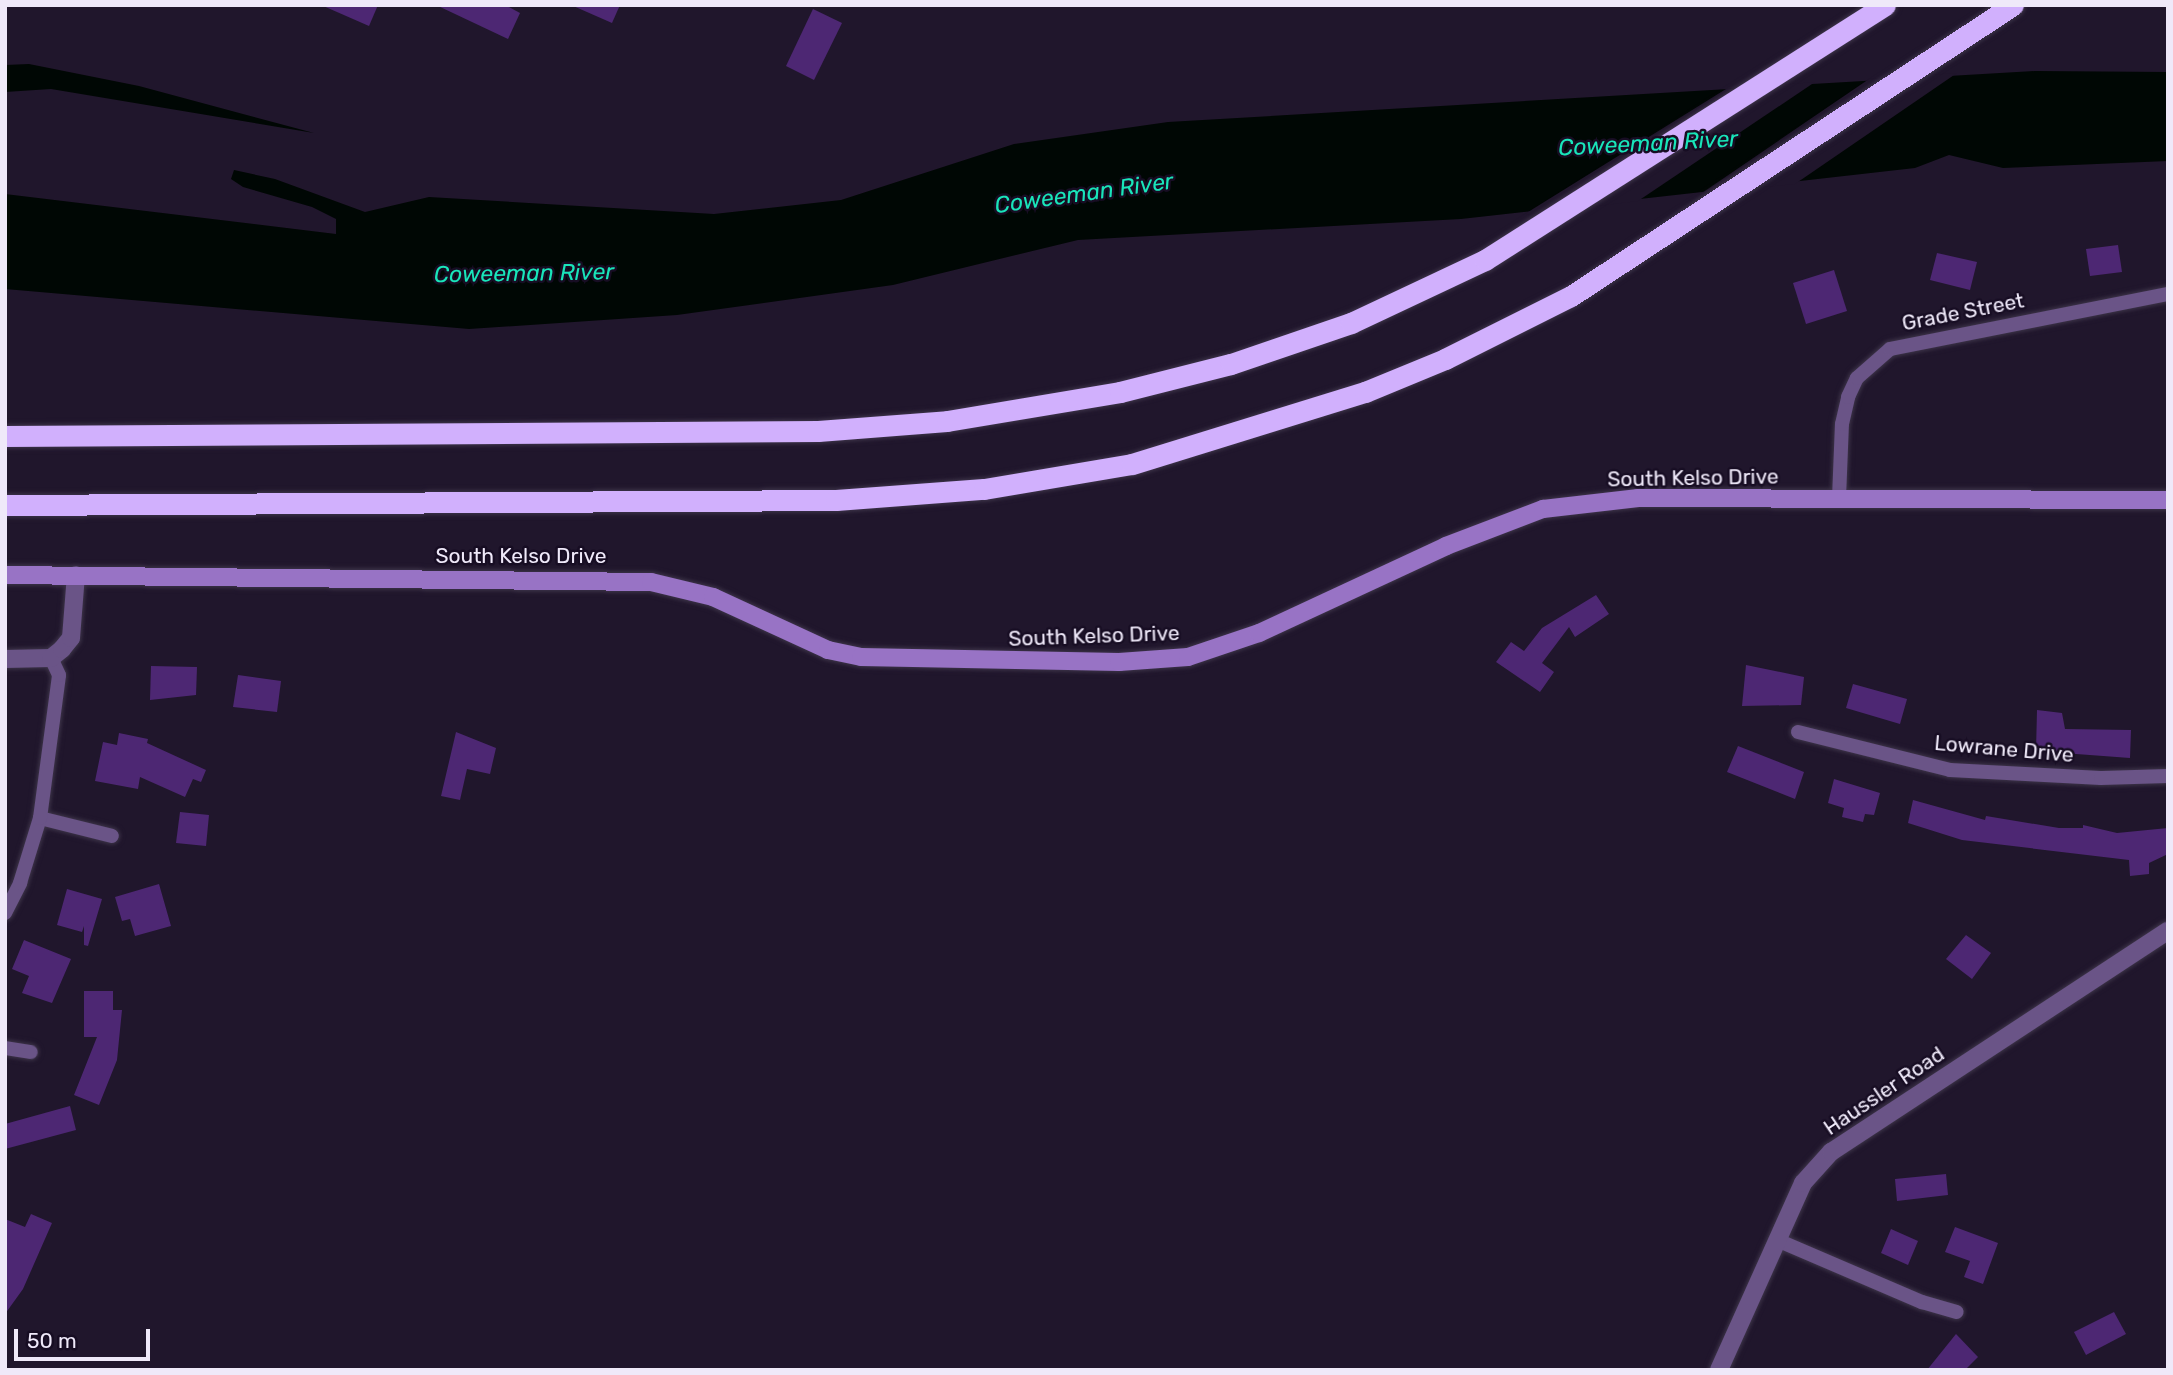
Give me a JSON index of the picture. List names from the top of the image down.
{
  "streets": {
    "main road": ["South Kelso Drive"],
    "street": ["Grade Street", "Lowrane Drive", "Haussler Road"]
  },
  "crossings": [
    ["Grade Street", "South Kelso Drive"]
  ],
  "water": ["Coweeman River"],
  "scale_bar": "50 m"
}
